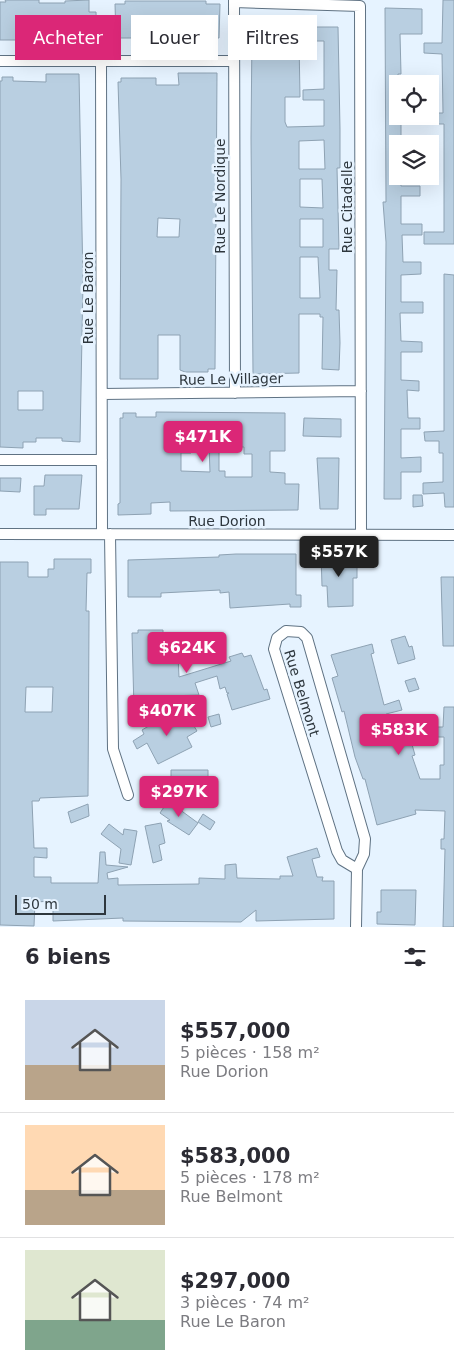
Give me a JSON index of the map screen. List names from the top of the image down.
{
  "streets": {
    "street": [
      "Rue Le Nordique",
      "Rue Citadelle",
      "Rue Le Baron",
      "Rue Le Villager",
      "Rue Dorion",
      "Rue Belmont"
    ]
  },
  "crossings": [
    ["Rue Le Nordique", "Rue Citadelle"],
    ["Rue Le Nordique", "Rue Le Villager"],
    ["Rue Citadelle", "Rue Le Villager"],
    ["Rue Citadelle", "Rue Dorion"],
    ["Rue Le Baron", "Rue Le Villager"],
    ["Rue Le Baron", "Rue Dorion"]
  ],
  "scale_bar": "50 m",
  "page": {
    "chip": ["Acheter", "Louer", "Filtres"],
    "price": [
      "$471K",
      "$557K",
      "$624K",
      "$407K",
      "$583K",
      "$297K"
    ],
    "scale": "50 m",
    "heading": "6 biens",
    "list": [
      {
        "name": "$557,000",
        "note": "5 pièces · 158 m² · Rue Dorion"
      },
      {
        "name": "$583,000",
        "note": "5 pièces · 178 m² · Rue Belmont"
      },
      {
        "name": "$297,000",
        "note": "3 pièces · 74 m² · Rue Le Baron"
      }
    ]
  }
}
